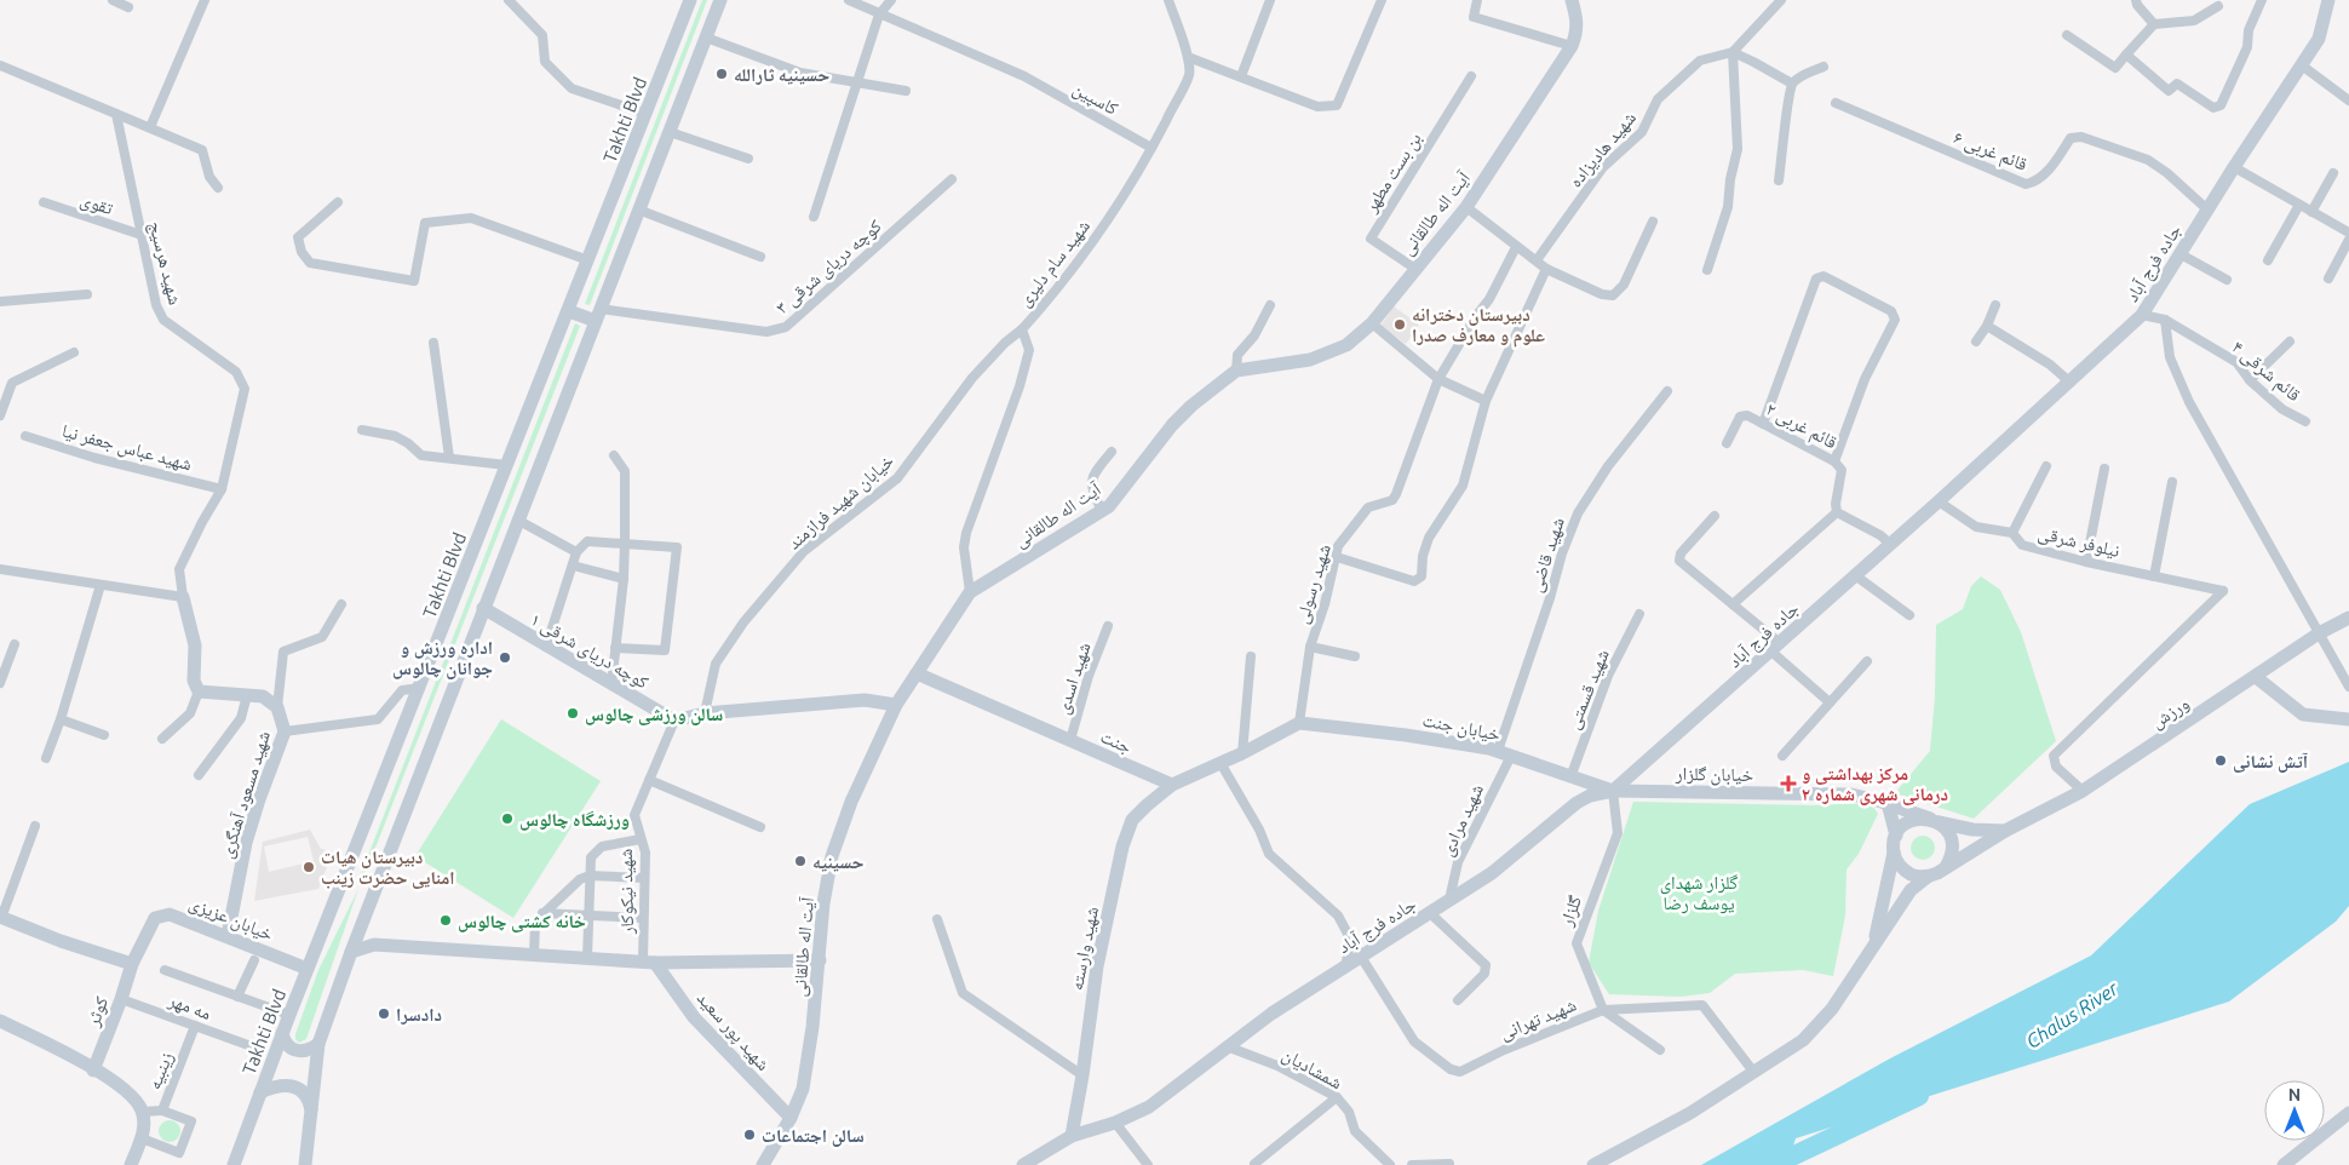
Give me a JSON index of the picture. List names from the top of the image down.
{
  "streets": {
    "street": [
      "کاسپين",
      "Takhti Blvd",
      "شهید هادیزاده",
      "قائم غربی ۶",
      "بن بست مطهر",
      "تقوی",
      "آیت اله طالقانی",
      "شهید هرسیج",
      "شهید سام دلیری",
      "جاده فرج آباد",
      "کوچه دریای شرقی ۳",
      "قائم شرقی ۴",
      "قائم غربی ۲",
      "شهید عباس جعفر نیا",
      "خیابان شهید فرازمند",
      "نیلوفر شرقی",
      "شهید قاضی",
      "شهید رسولی",
      "کوچه دریای شرقی ۱",
      "شهید اسدی",
      "شهید قسمتی",
      "ورزش",
      "خیابان جنت",
      "جنت",
      "خیابان گلزار",
      "شهید مسعود آهنگری",
      "شهید مرادی",
      "شهید نیکوکار",
      "گلزار",
      "خیابان عزیزی",
      "شهید وارسته",
      "مه مهر",
      "کوثر",
      "شهید تهرانی",
      "شهید پور سعید",
      "شمشادیان",
      "زینبیه"
    ]
  },
  "crossings": [
    ["کاسپين", "شهید سام دلیری"],
    ["Takhti Blvd", "خیابان عزیزی"],
    ["قائم غربی ۶", "جاده فرج آباد"],
    ["بن بست مطهر", "آیت اله طالقانی"],
    ["تقوی", "شهید هرسیج"],
    ["آیت اله طالقانی", "شهید سام دلیری"],
    ["آیت اله طالقانی", "جنت"],
    ["آیت اله طالقانی", "شهید پور سعید"],
    ["شهید هرسیج", "شهید عباس جعفر نیا"],
    ["شهید سام دلیری", "خیابان شهید فرازمند"],
    ["جاده فرج آباد", "قائم شرقی ۴"],
    ["جاده فرج آباد", "نیلوفر شرقی"],
    ["جاده فرج آباد", "خیابان جنت"],
    ["جاده فرج آباد", "خیابان گلزار"],
    ["جاده فرج آباد", "شهید مرادی"],
    ["جاده فرج آباد", "گلزار"],
    ["جاده فرج آباد", "شهید وارسته"],
    ["جاده فرج آباد", "شهید تهرانی"],
    ["جاده فرج آباد", "شمشادیان"],
    ["نیلوفر شرقی", "ورزش"],
    ["شهید قاضی", "خیابان جنت"],
    ["شهید قاضی", "شهید مرادی"],
    ["شهید رسولی", "خیابان جنت"],
    ["کوچه دریای شرقی ۱", "شهید نیکوکار"],
    ["شهید اسدی", "جنت"],
    ["شهید قسمتی", "خیابان جنت"],
    ["ورزش", "خیابان گلزار"],
    ["خیابان جنت", "خیابان گلزار"],
    ["خیابان جنت", "شهید مرادی"],
    ["خیابان جنت", "گلزار"],
    ["جنت", "شهید وارسته"],
    ["خیابان گلزار", "گلزار"],
    ["شهید مسعود آهنگری", "خیابان عزیزی"],
    ["شهید نیکوکار", "شهید پور سعید"],
    ["گلزار", "شهید تهرانی"],
    ["خیابان عزیزی", "کوثر"],
    ["مه مهر", "کوثر"],
    ["مه مهر", "زینبیه"]
  ],
  "water": ["Chalus River"],
  "parks": ["گلزار شهدای یوسف رضا"],
  "places": {
    "other": [
      "حسینیه ثارالله",
      "دبیرستان دخترانه علوم و معارف صدرا",
      "اداره ورزش و جوانان چالوس",
      "سالن ورزشی چالوس",
      "آتش نشانی",
      "ورزشگاه چالوس",
      "حسینیه",
      "دبیرستان هیات امنایی حضرت زینب",
      "خانه کشتی چالوس",
      "دادسرا",
      "سالن اجتماعات"
    ],
    "health": ["مرکز بهداشتی و درمانی شهری شماره ۲"]
  },
  "north": "top"
}
